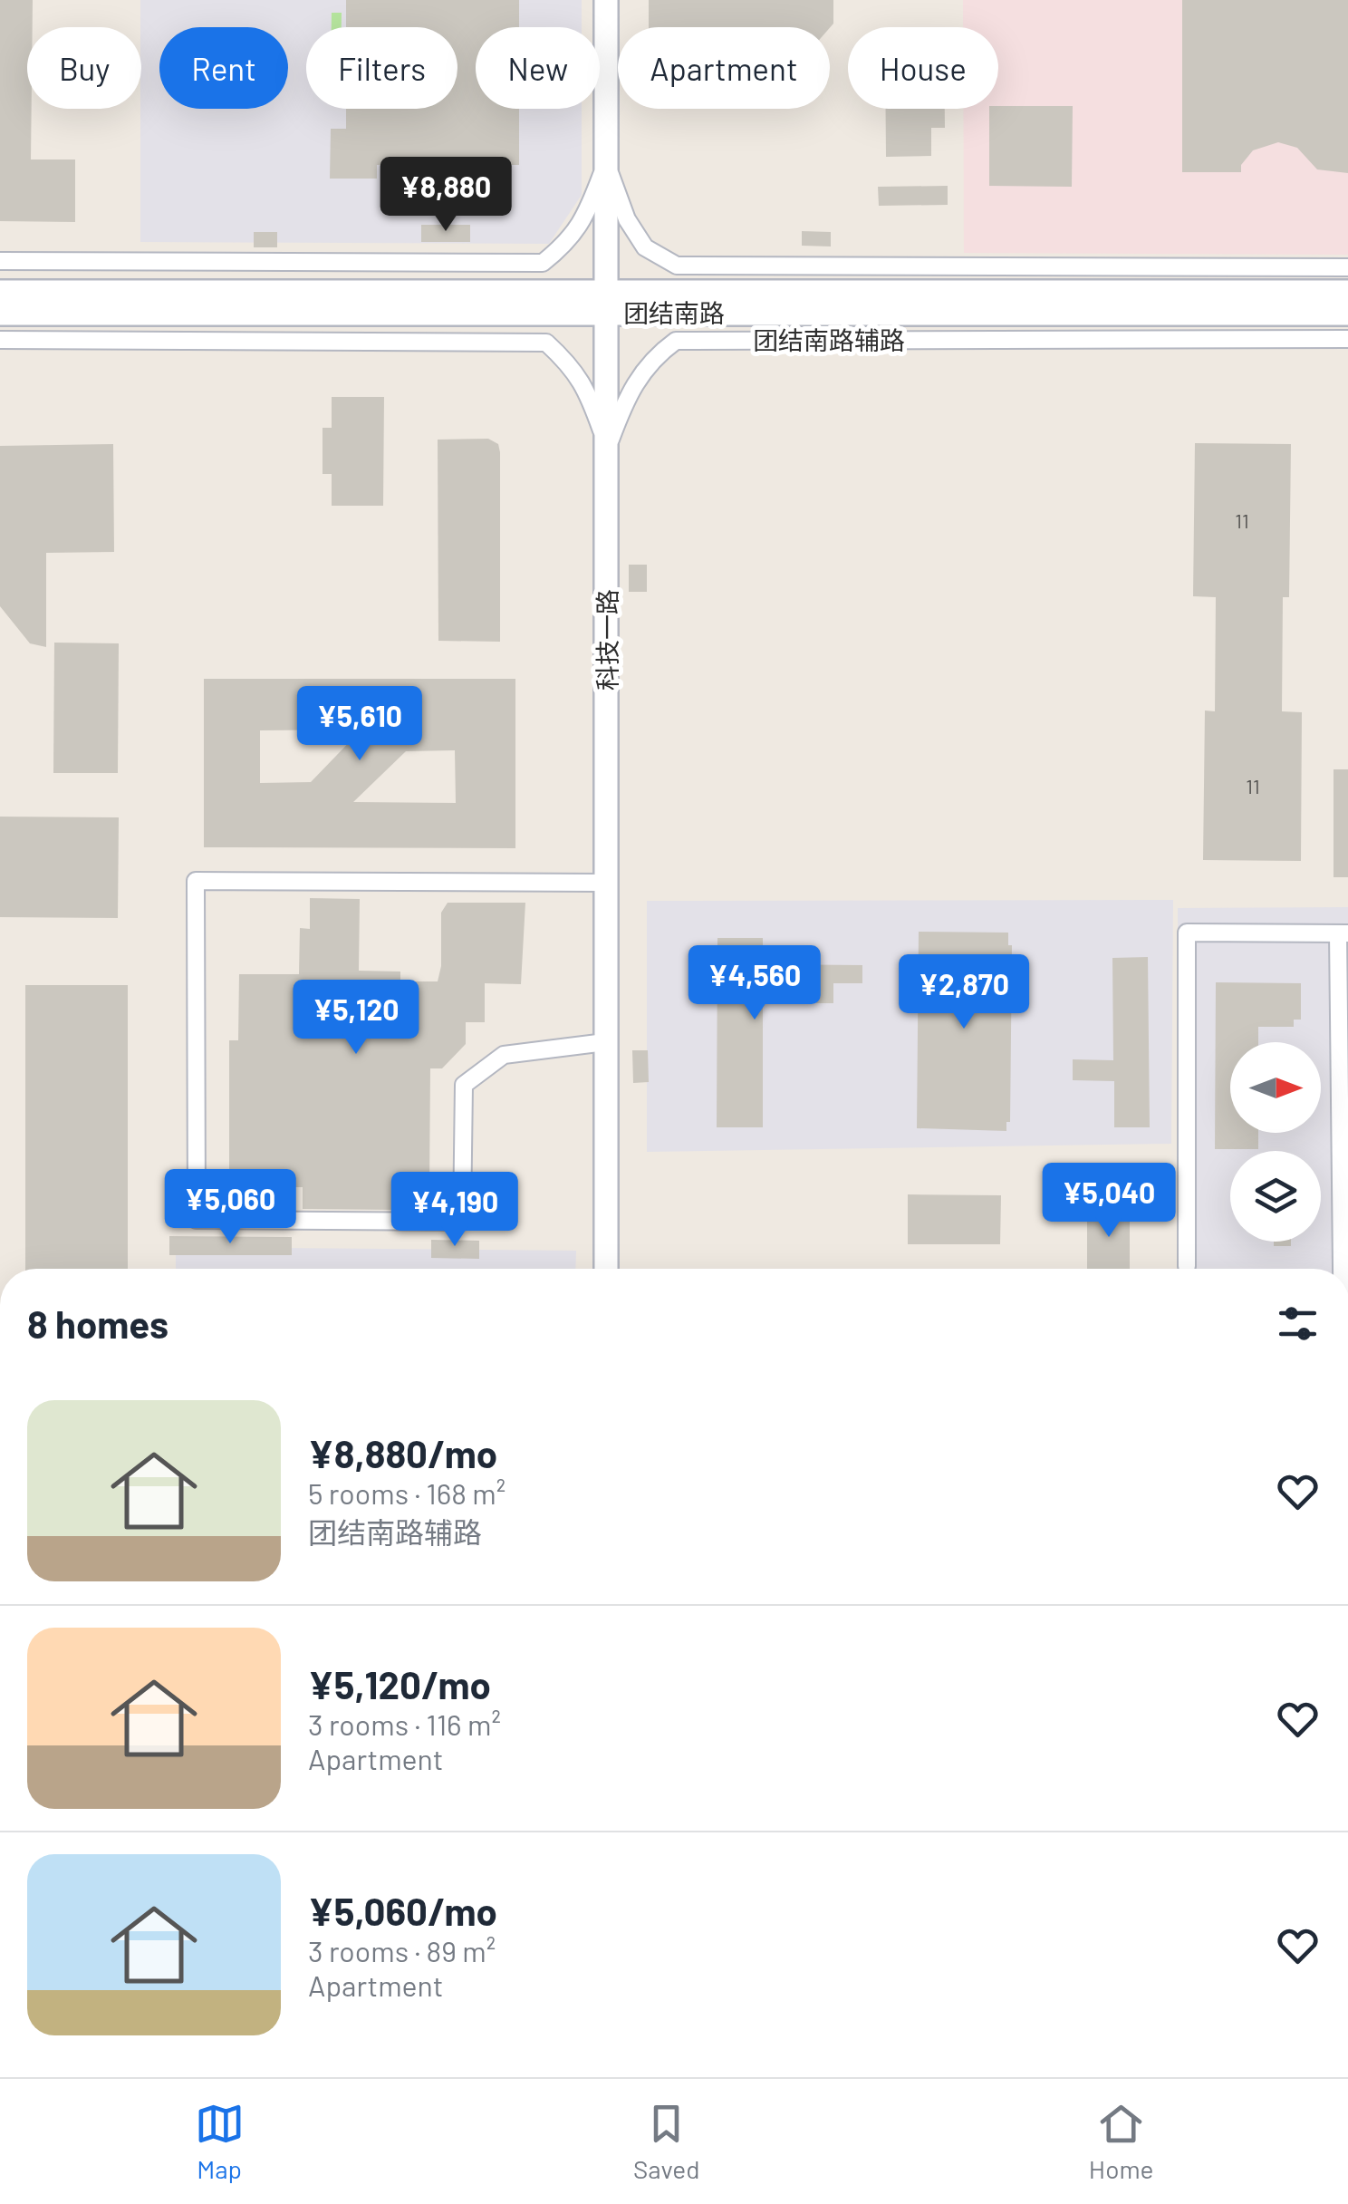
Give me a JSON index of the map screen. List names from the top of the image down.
{
  "streets": {
    "main road": ["团结南路", "科技一路"],
    "street": ["团结南路辅路"]
  },
  "crossings": [
    ["团结南路", "科技一路"],
    ["团结南路辅路", "科技一路"]
  ],
  "house_numbers": ["11", "11"],
  "north": "right",
  "page": {
    "chip": [
      "Buy",
      "Rent",
      "Filters",
      "New",
      "Apartment",
      "House"
    ],
    "price": [
      "¥8,880",
      "¥5,610",
      "¥4,560",
      "¥2,870",
      "¥5,120",
      "¥5,040",
      "¥5,060",
      "¥4,190"
    ],
    "heading": "8 homes",
    "list": [
      {
        "name": "¥8,880/mo",
        "note": "5 rooms · 168 m² · 团结南路辅路"
      },
      {
        "name": "¥5,120/mo",
        "note": "3 rooms · 116 m² · Apartment"
      },
      {
        "name": "¥5,060/mo",
        "note": "3 rooms · 89 m² · Apartment"
      }
    ],
    "tabs": ["Map", "Saved", "Home"]
  }
}
